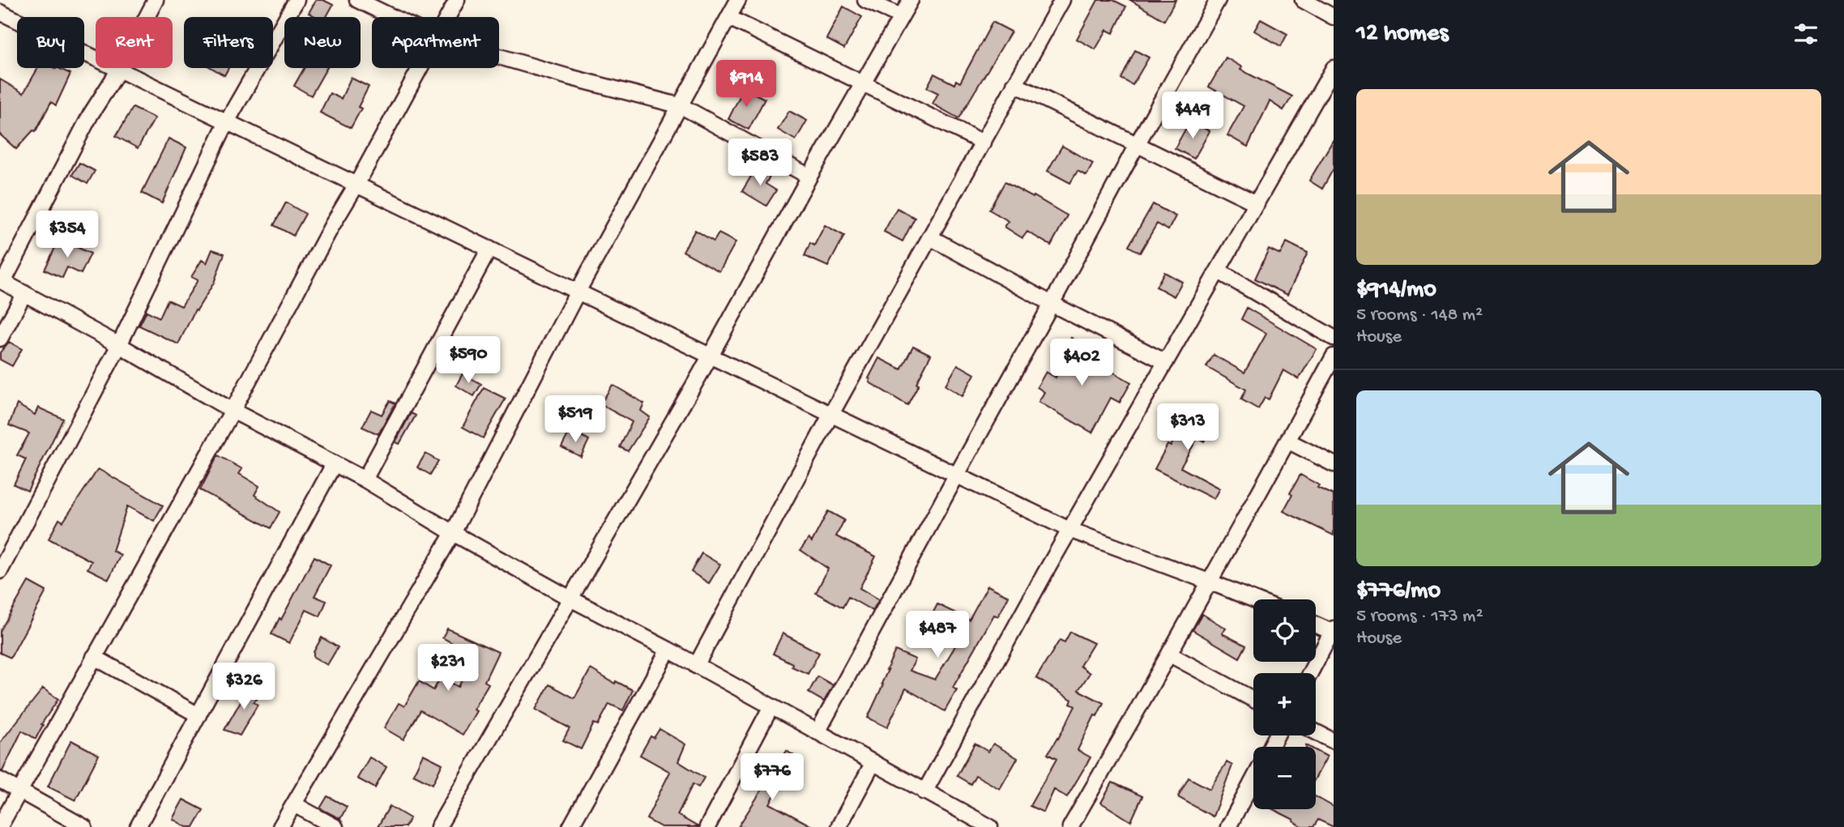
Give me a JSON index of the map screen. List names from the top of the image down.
{
  "page": {
    "heading": "12 homes",
    "chip": [
      "Buy",
      "Rent",
      "Filters",
      "New",
      "Apartment"
    ],
    "price": [
      "$914",
      "$449",
      "$583",
      "$354",
      "$590",
      "$402",
      "$519",
      "$313",
      "$487",
      "$231",
      "$326",
      "$776"
    ],
    "list": [
      {
        "name": "$914/mo",
        "note": "5 rooms · 148 m² · House"
      },
      {
        "name": "$776/mo",
        "note": "5 rooms · 173 m² · House"
      }
    ],
    "map_buttons": ["+", "−"]
  }
}
